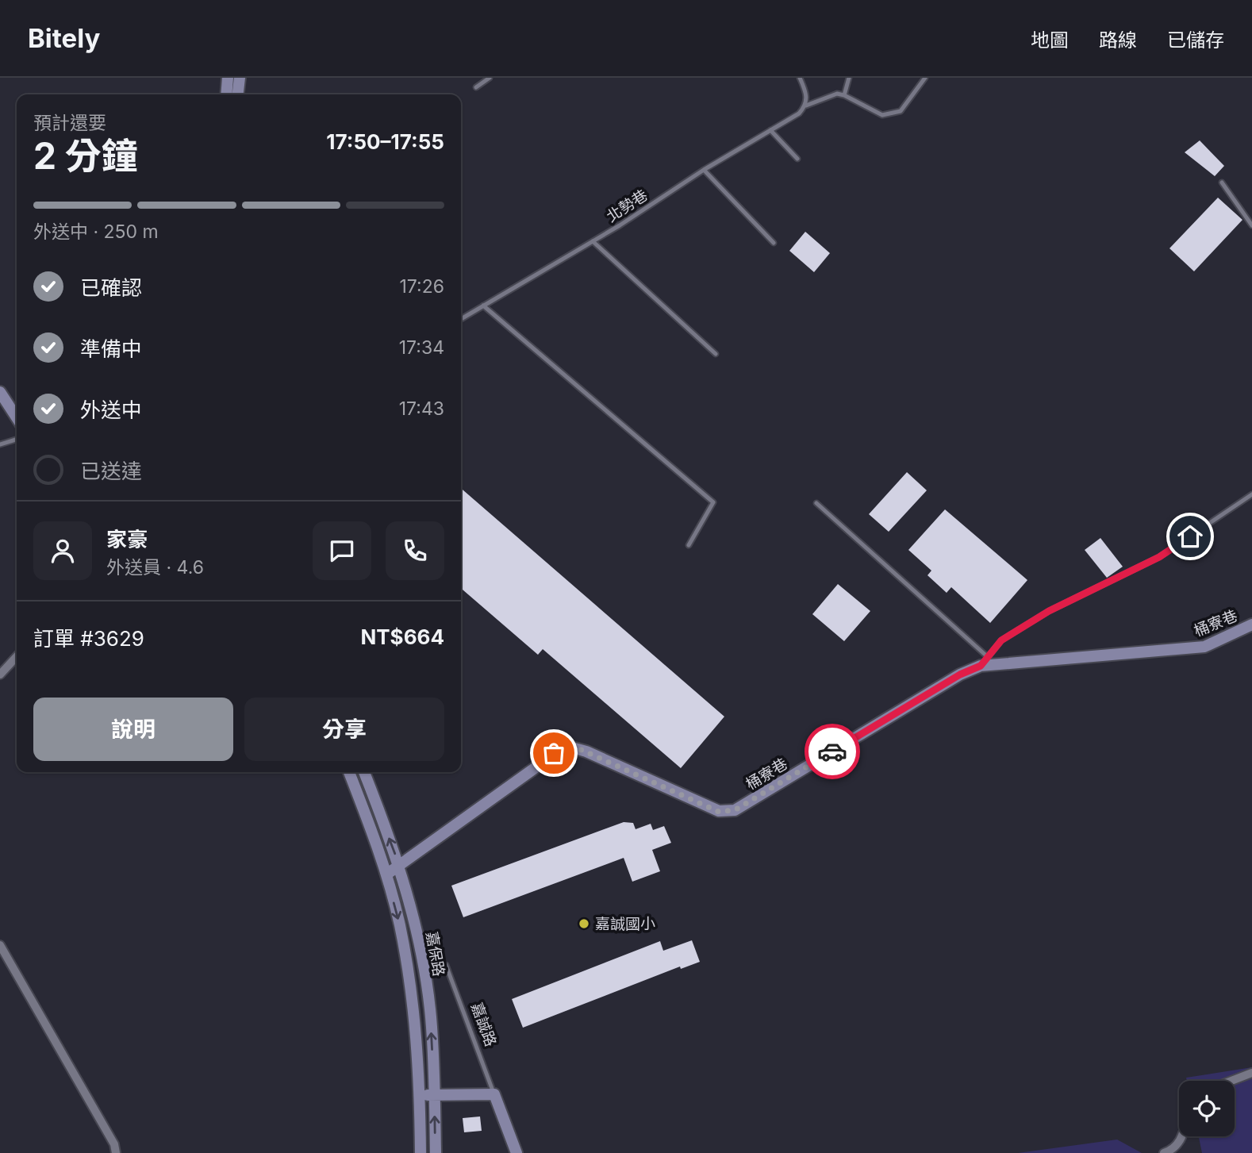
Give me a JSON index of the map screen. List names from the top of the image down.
{
  "streets": {
    "street": ["桶寮巷", "嘉保路", "嘉誠路"],
    "lane": ["北勢巷"]
  },
  "crossings": [
    ["桶寮巷", "嘉保路"]
  ],
  "places": ["嘉誠國小"],
  "page": {
    "header": "Bitely",
    "nav": ["地圖", "路線", "已儲存"],
    "heading": ["2 分鐘", "預計還要", "17:50–17:55"],
    "panel": [
      "家豪",
      "外送員 · 4.6",
      "訂單 #3629",
      "NT$664"
    ],
    "bar": "外送中 · 250 m",
    "list": [
      ["已確認", "17:26"],
      ["準備中", "17:34"],
      ["外送中", "17:43"],
      "已送達"
    ],
    "buttons": ["說明", "分享"]
  }
}
